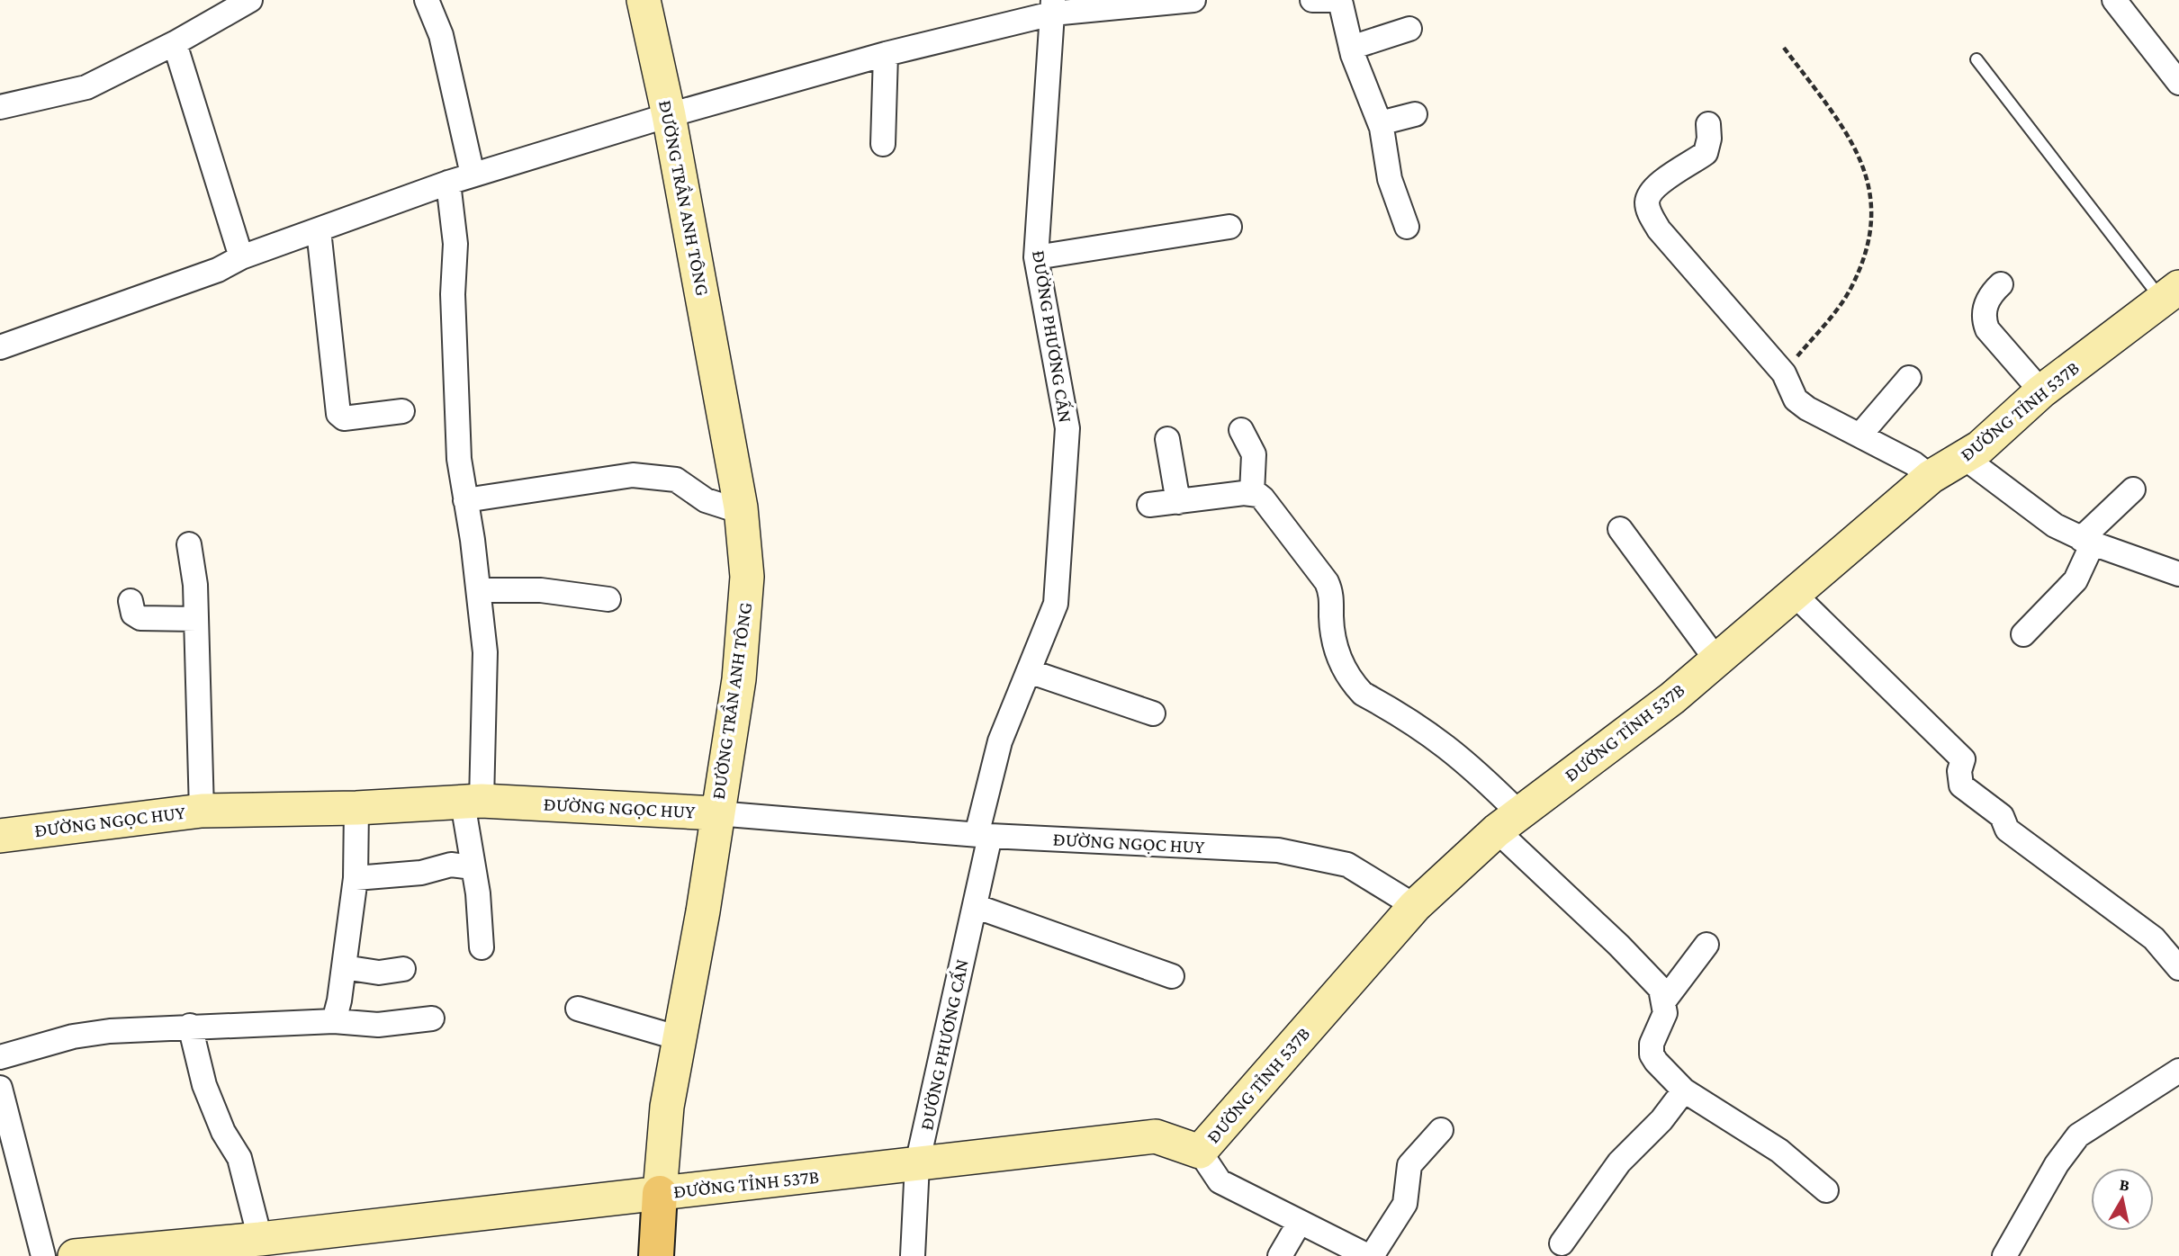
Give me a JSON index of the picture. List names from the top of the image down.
{
  "streets": {
    "main road": ["ĐƯỜNG TRẦN ANH TÔNG", "ĐƯỜNG TỈNH 537B", "ĐƯỜNG NGỌC HUY"],
    "street": ["ĐƯỜNG PHƯƠNG CẤN"]
  },
  "crossings": [
    ["ĐƯỜNG TRẦN ANH TÔNG", "ĐƯỜNG TỈNH 537B"],
    ["ĐƯỜNG TRẦN ANH TÔNG", "ĐƯỜNG NGỌC HUY"],
    ["ĐƯỜNG PHƯƠNG CẤN", "ĐƯỜNG TỈNH 537B"],
    ["ĐƯỜNG PHƯƠNG CẤN", "ĐƯỜNG NGỌC HUY"],
    ["ĐƯỜNG TỈNH 537B", "ĐƯỜNG NGỌC HUY"]
  ],
  "north": "top"
}
